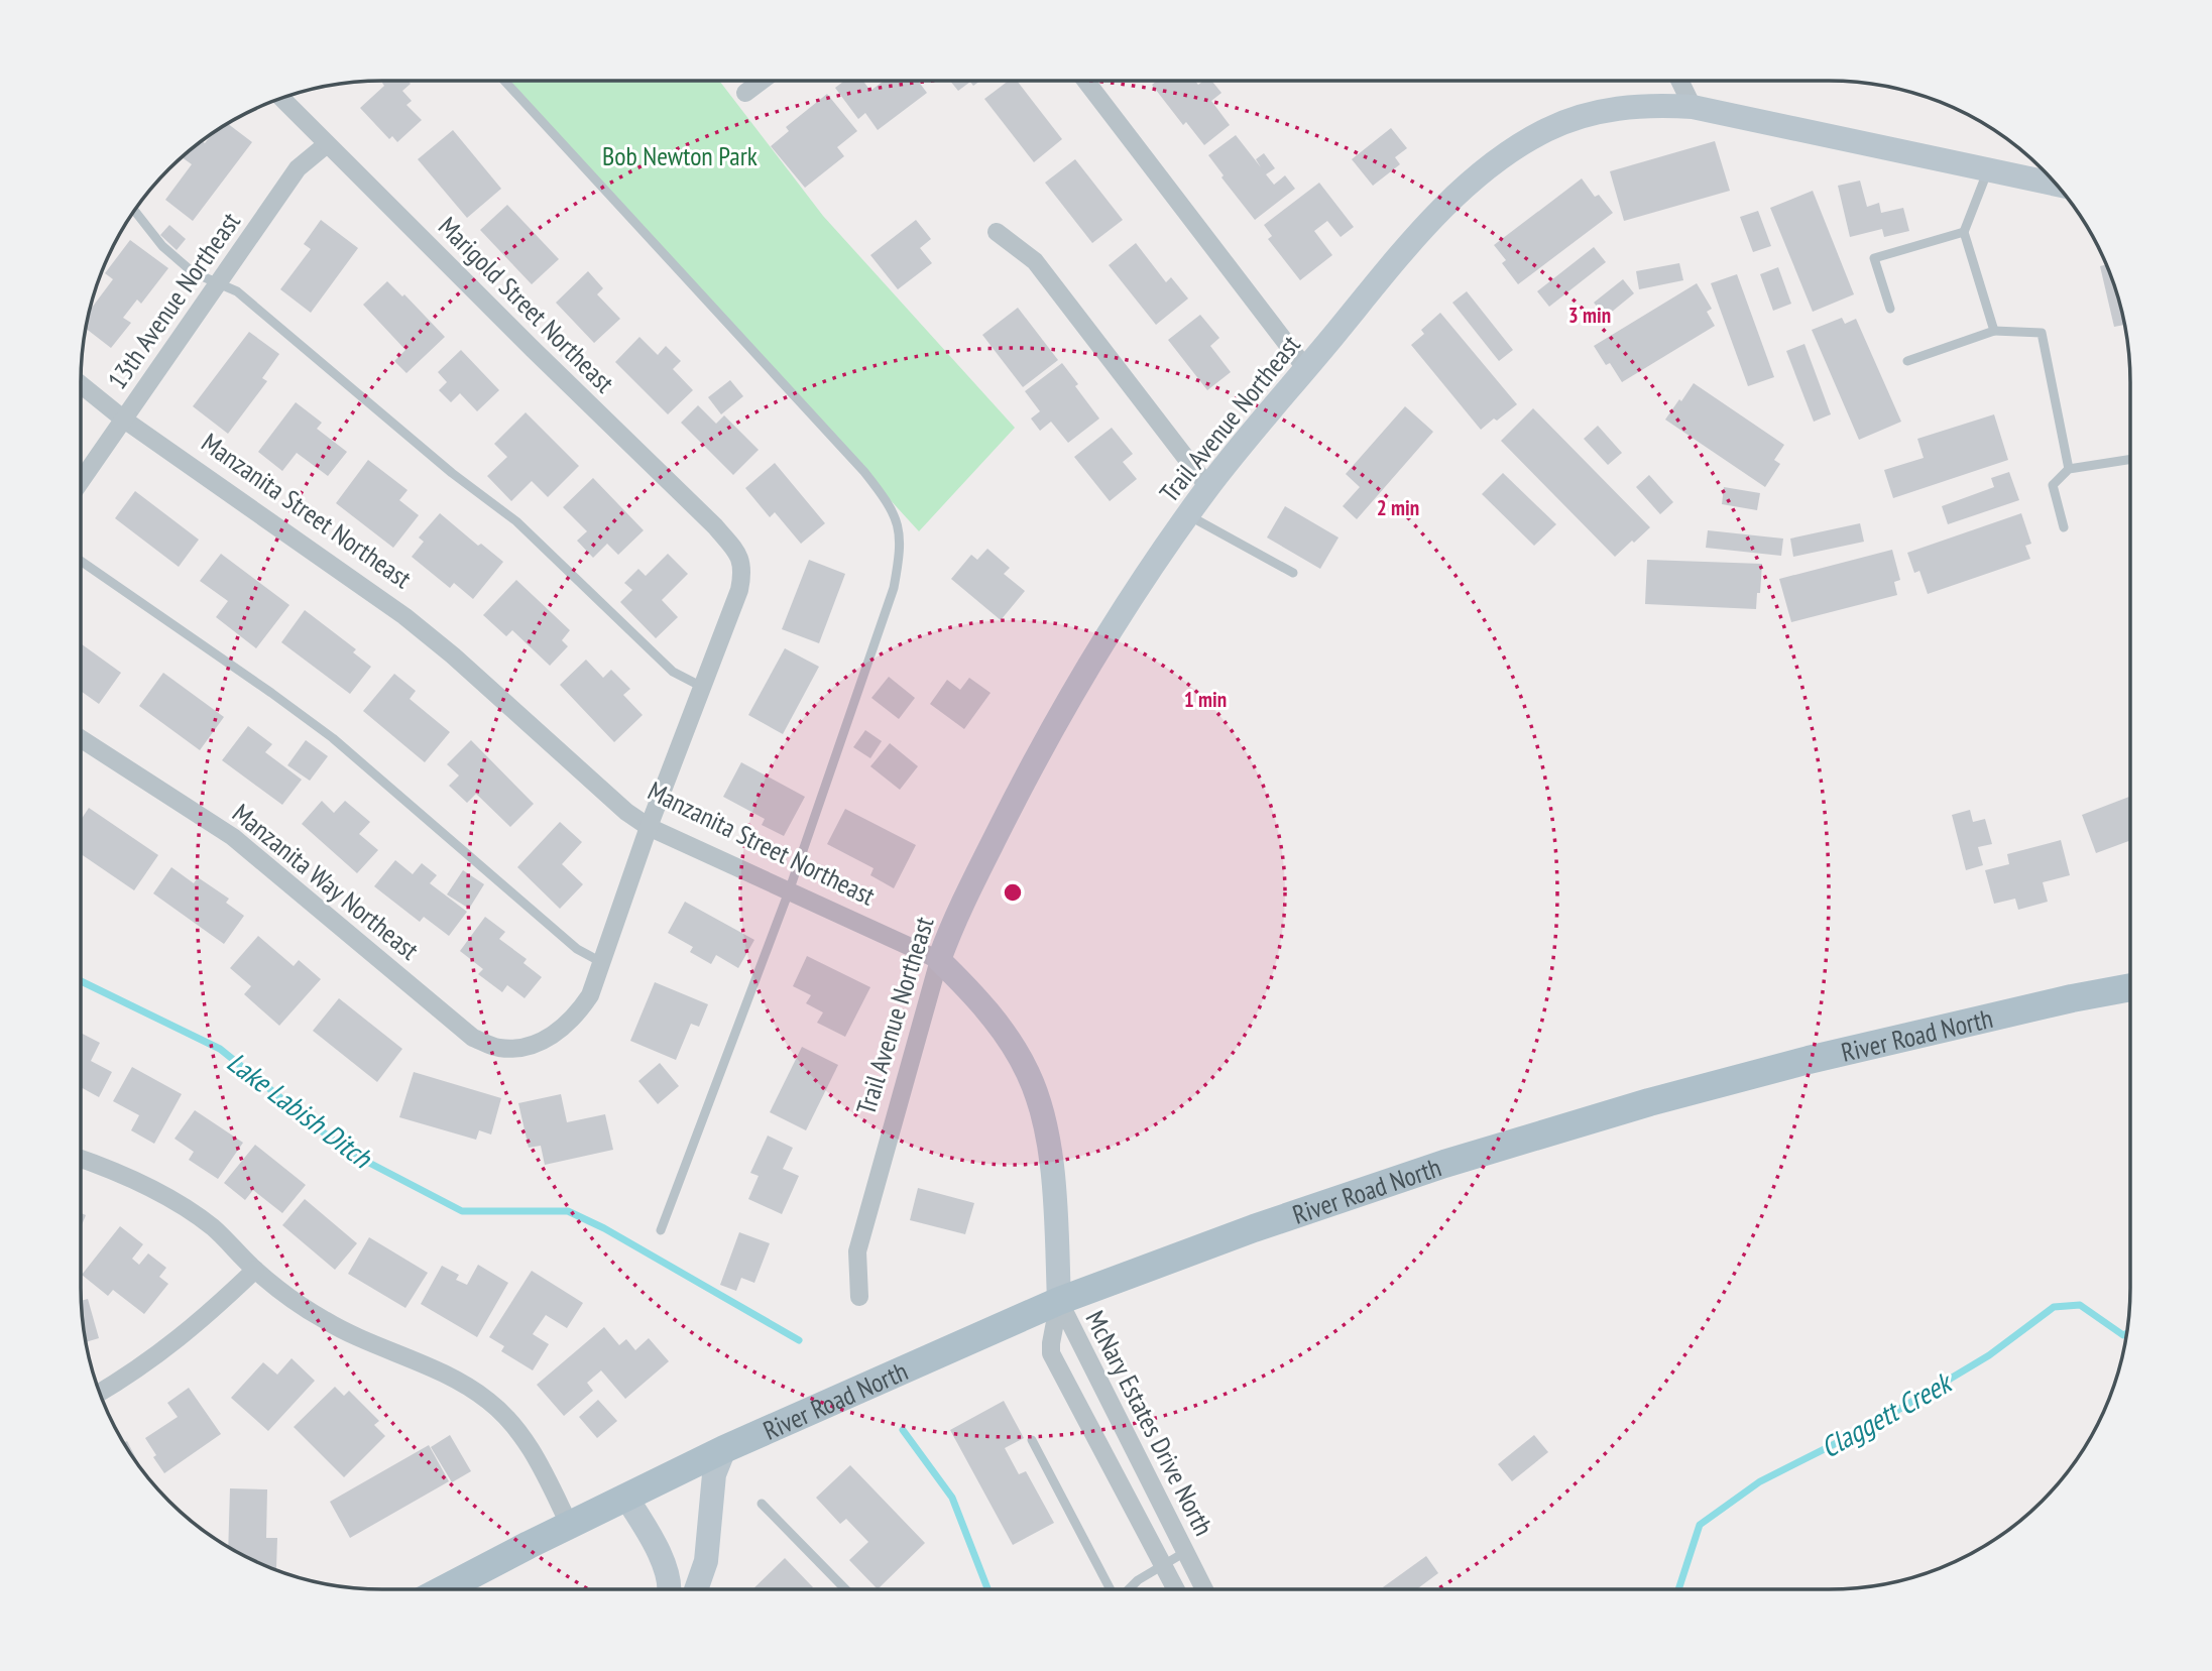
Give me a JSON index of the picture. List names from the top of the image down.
{
  "streets": {
    "main road": ["River Road North"],
    "street": [
      "13th Avenue Northeast",
      "Marigold Street Northeast",
      "Trail Avenue Northeast",
      "Manzanita Street Northeast",
      "Manzanita Way Northeast",
      "McNary Estates Drive North"
    ]
  },
  "crossings": [
    ["13th Avenue Northeast", "Marigold Street Northeast"],
    ["13th Avenue Northeast", "Manzanita Street Northeast"],
    ["Trail Avenue Northeast", "Manzanita Street Northeast"],
    ["Manzanita Street Northeast", "River Road North"],
    ["Manzanita Street Northeast", "McNary Estates Drive North"],
    ["River Road North", "McNary Estates Drive North"]
  ],
  "water": ["Lake Labish Ditch", "Claggett Creek"],
  "parks": ["Bob Newton Park"],
  "rings": ["3 min", "2 min", "1 min"]
}
